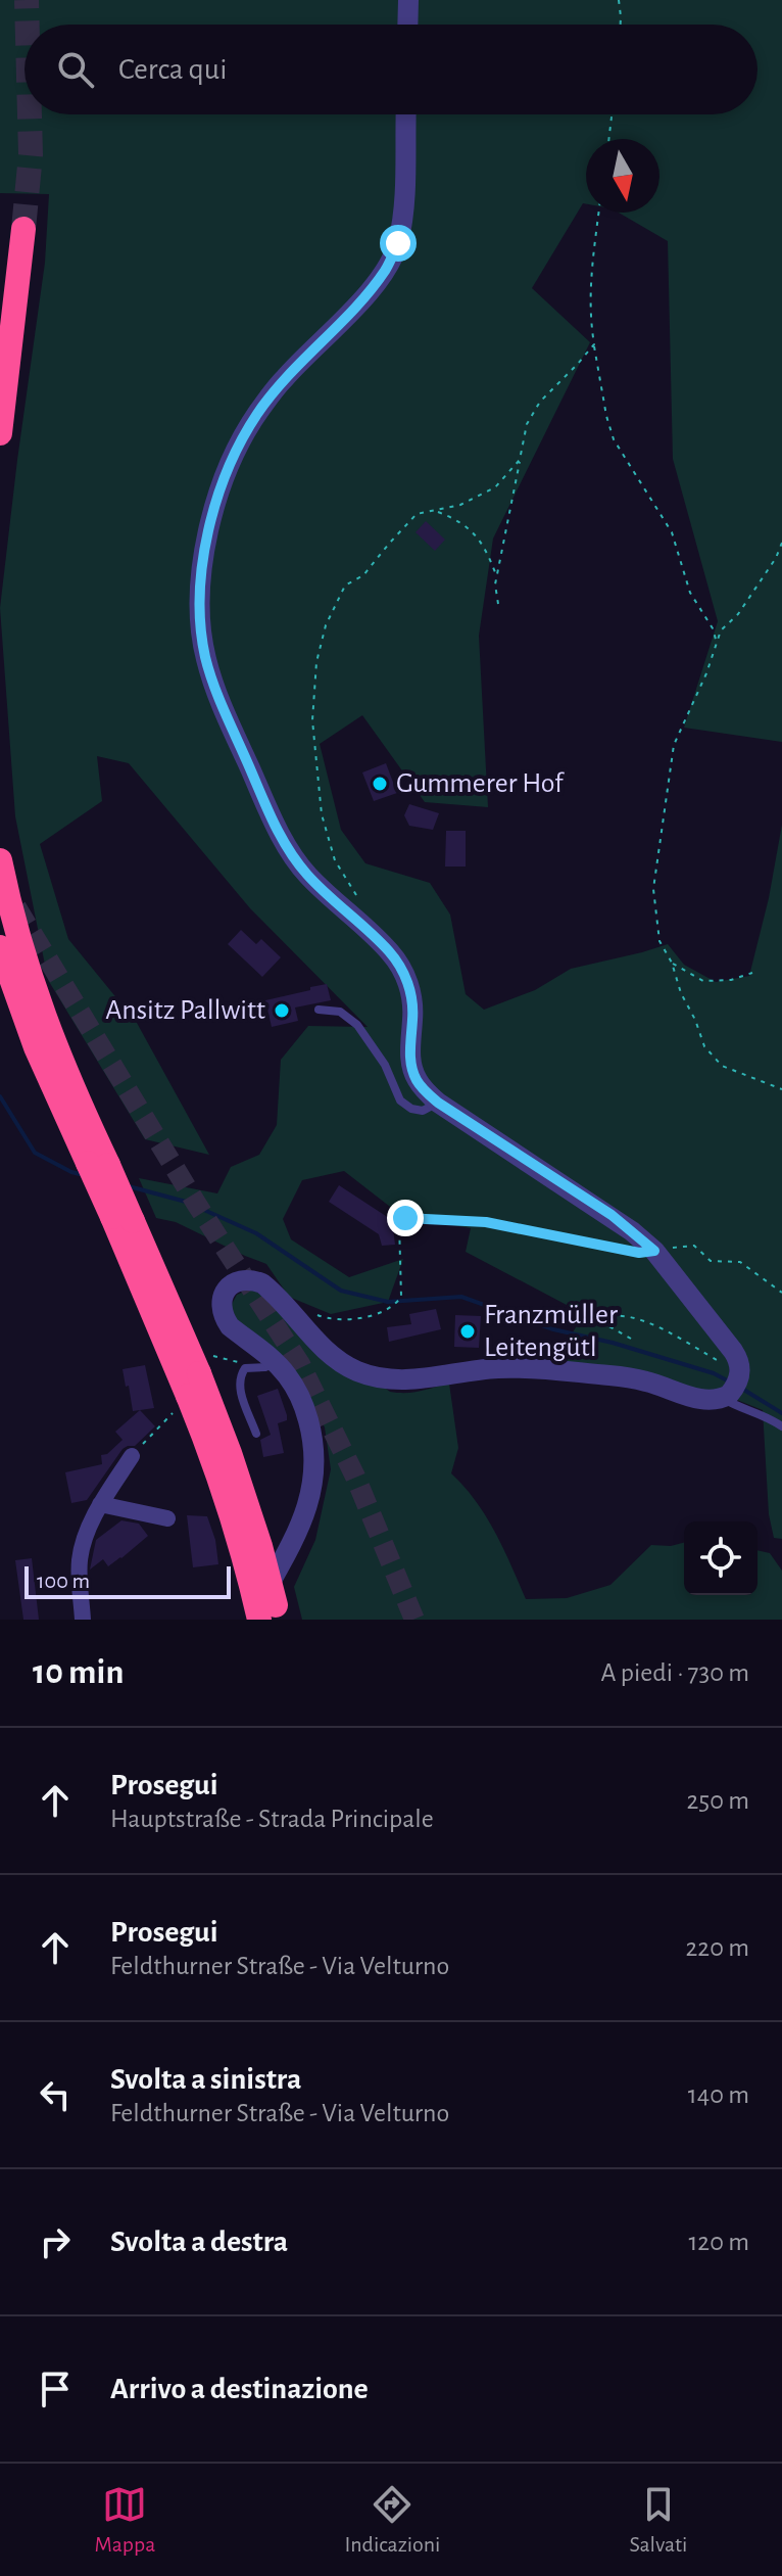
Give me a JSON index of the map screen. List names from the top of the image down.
{
  "places": ["Gummerer Hof", "Ansitz Pallwitt", "Franzmüller Leitengütl"],
  "scale_bar": "100 m",
  "north": "bottom",
  "page": {
    "search": "Cerca qui",
    "scale": "100 m",
    "heading": ["10 min", "A piedi · 730 m"],
    "list": [
      ["Prosegui", "Hauptstraße - Strada Principale", "250 m"],
      ["Prosegui", "Feldthurner Straße - Via Velturno", "220 m"],
      ["Svolta a sinistra", "Feldthurner Straße - Via Velturno", "140 m"],
      ["Svolta a destra", "120 m"],
      "Arrivo a destinazione"
    ],
    "nav": ["Mappa", "Indicazioni", "Salvati"]
  }
}
